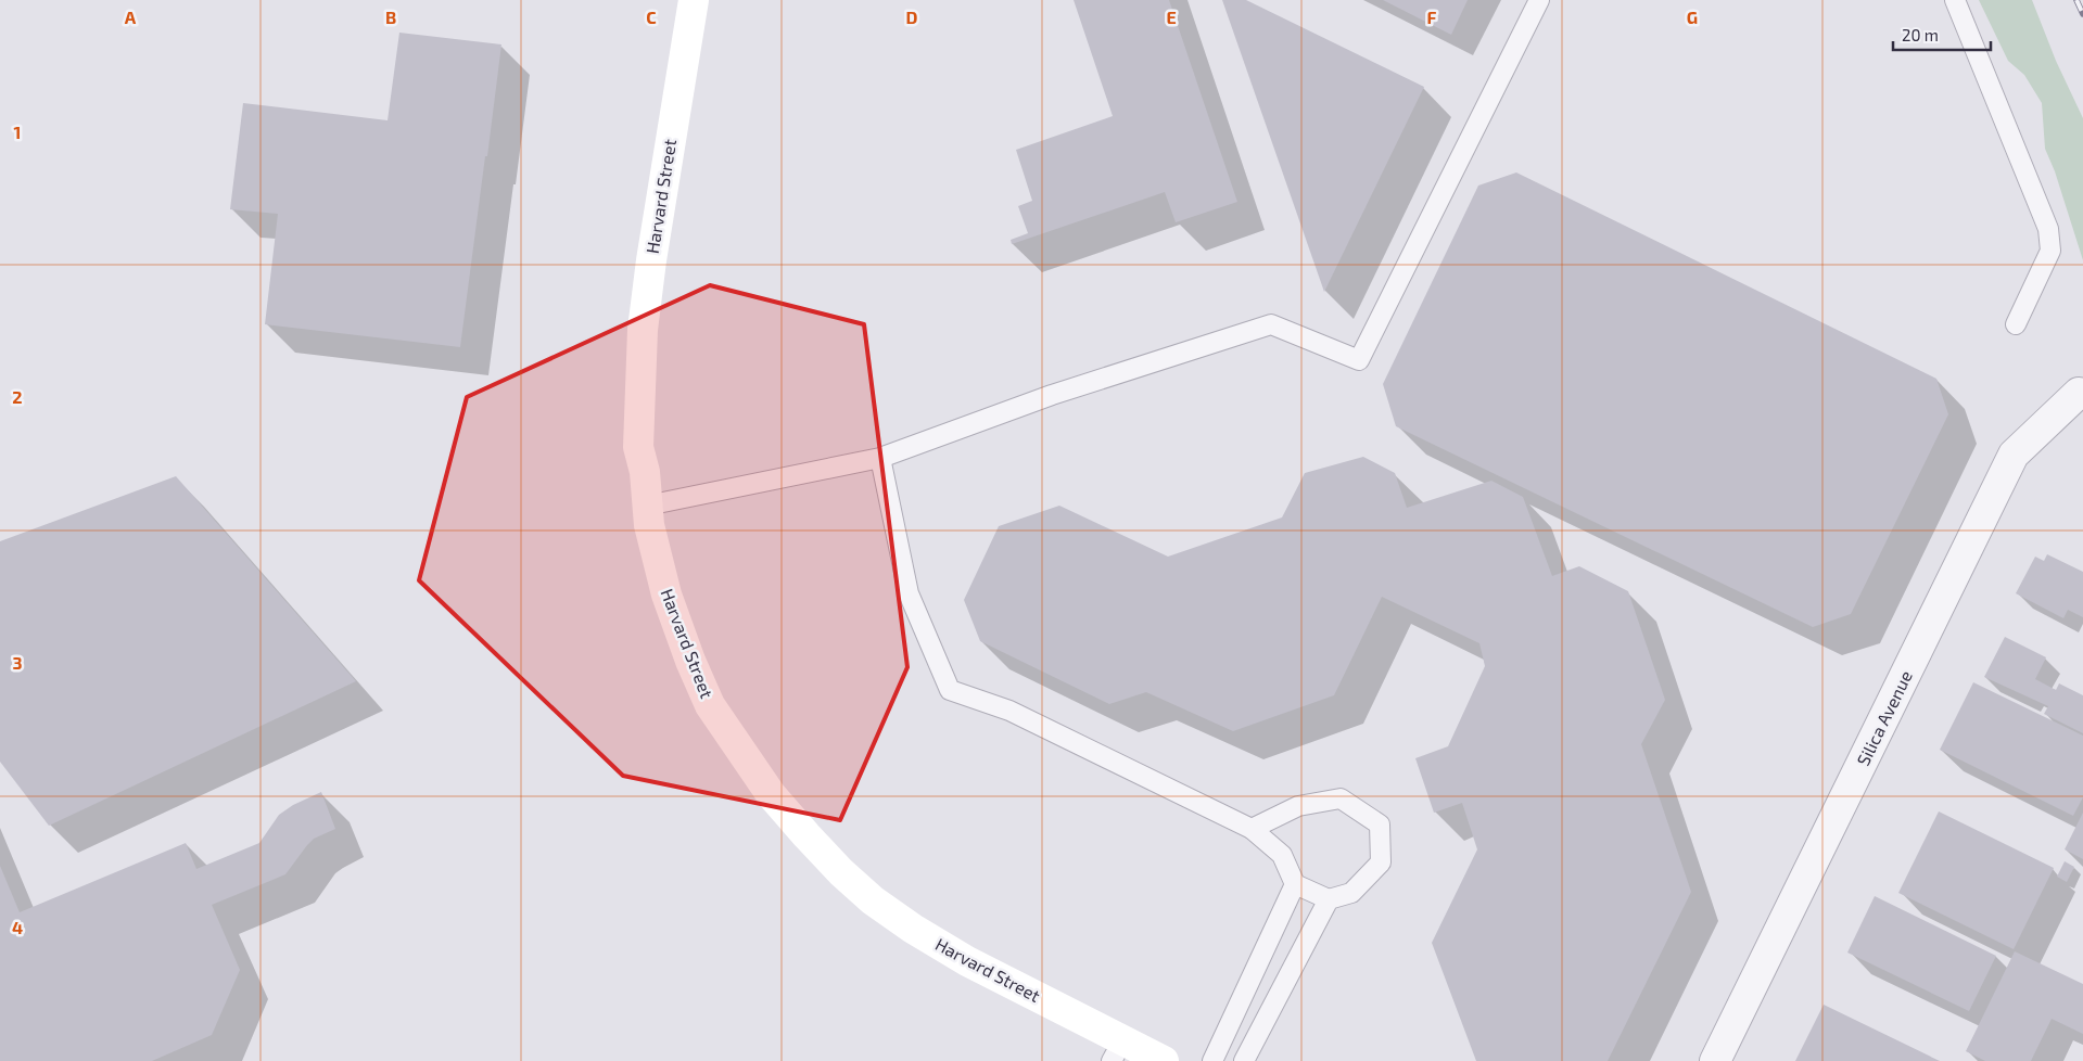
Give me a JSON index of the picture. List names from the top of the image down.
{
  "streets": {
    "street": ["Harvard Street", "Silica Avenue"]
  },
  "scale_bar": "20 m",
  "grid": {
    "columns": [
      "A",
      "B",
      "C",
      "D",
      "E",
      "F",
      "G"
    ],
    "rows": [
      "1",
      "2",
      "3",
      "4"
    ]
  }
}
